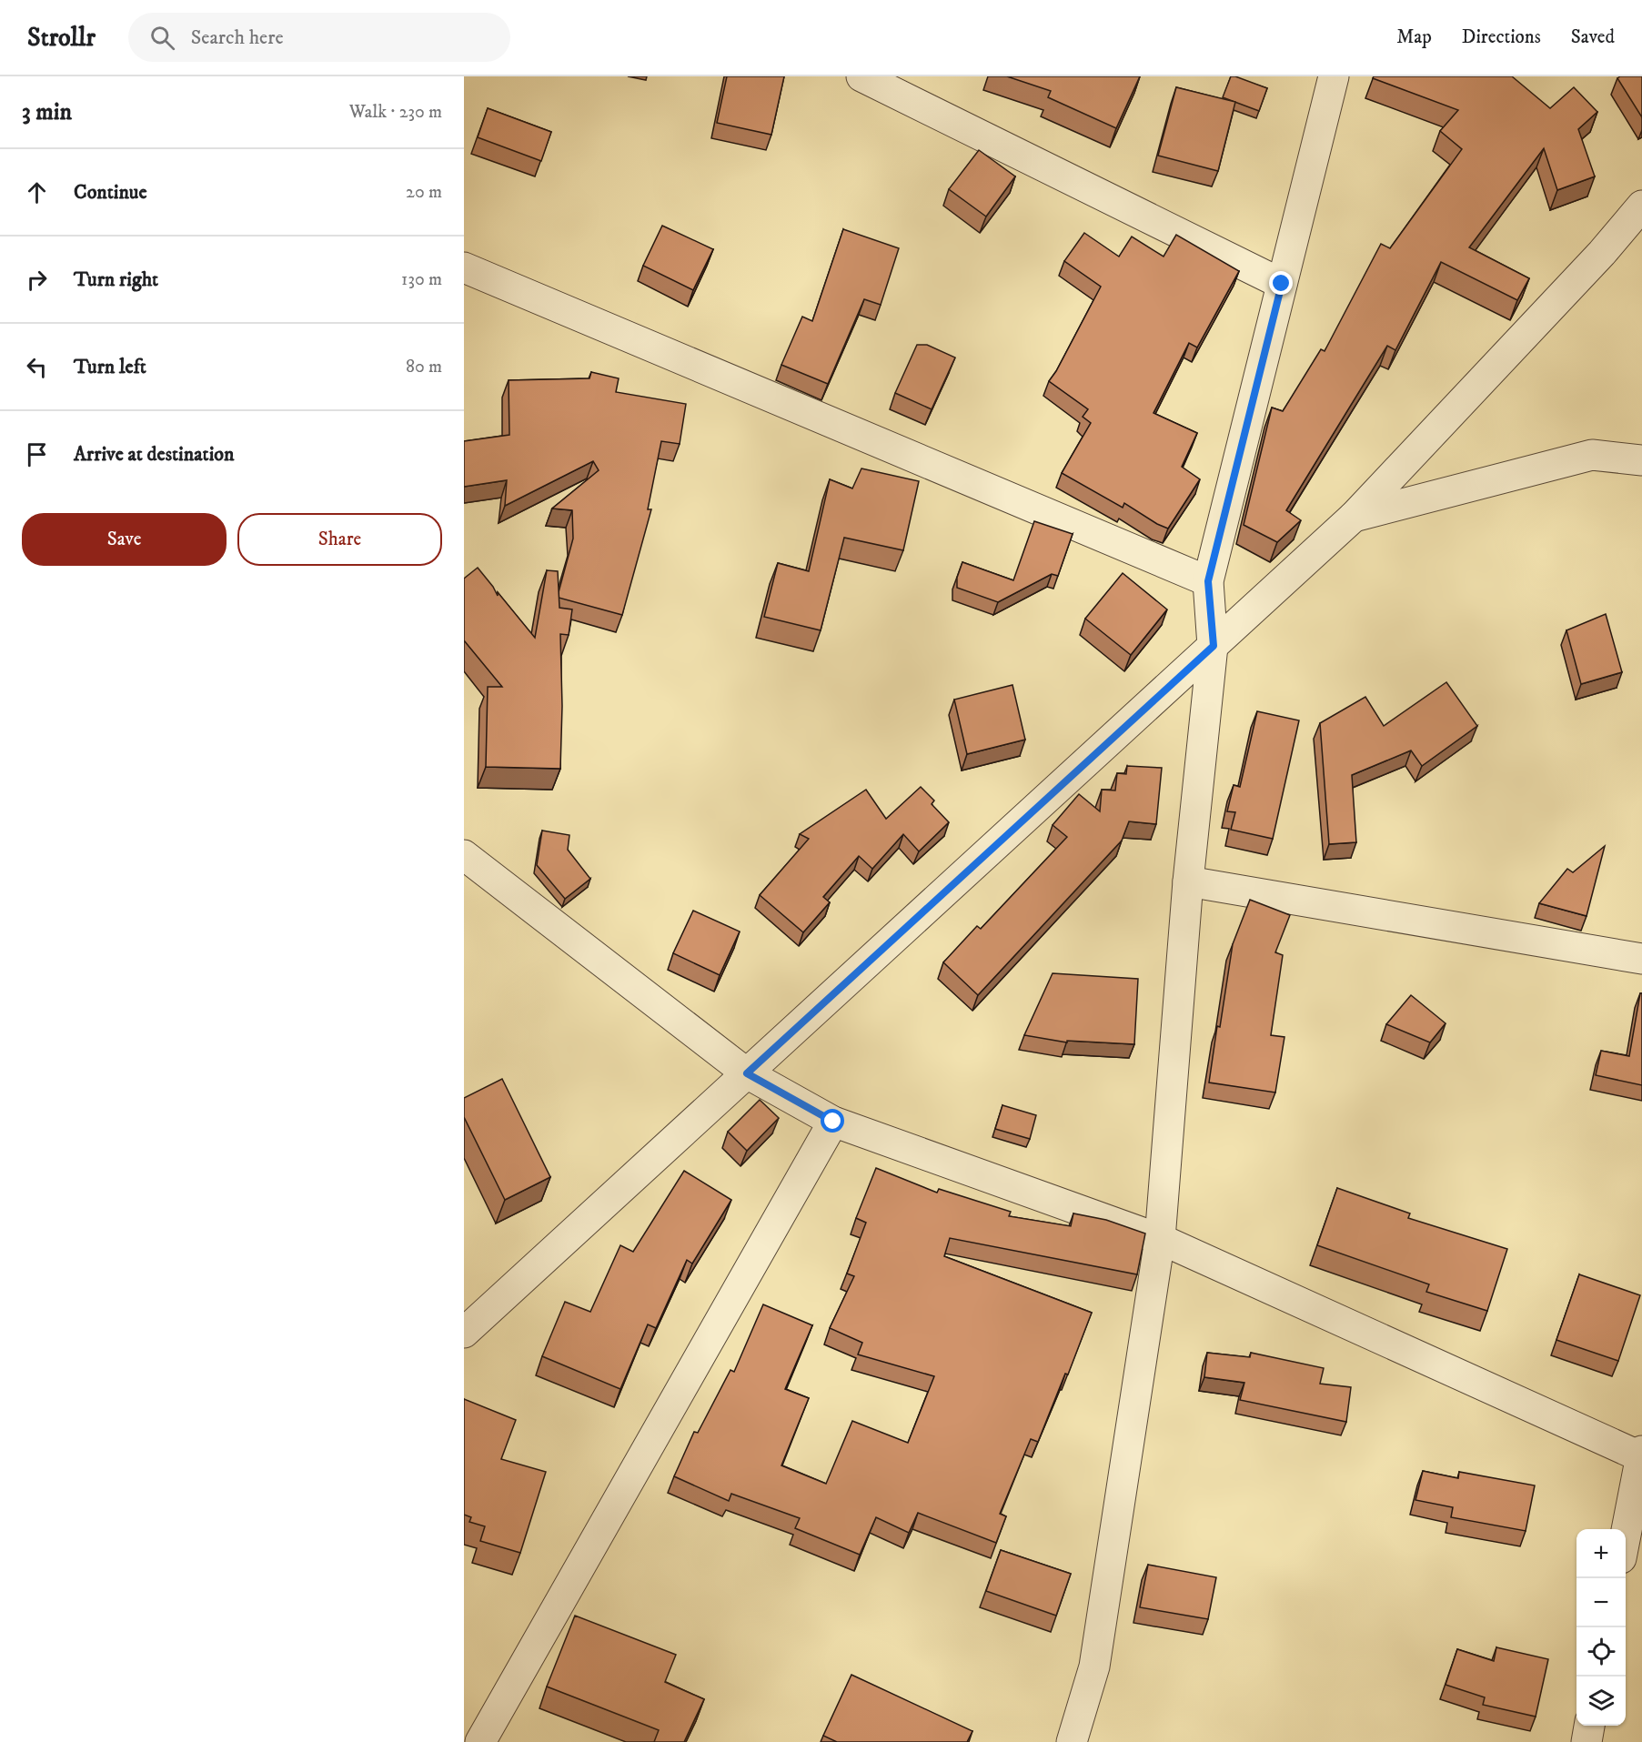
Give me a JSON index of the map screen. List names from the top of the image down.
{
  "page": {
    "header": "Strollr",
    "search": "Search here",
    "nav": ["Map", "Directions", "Saved"],
    "heading": ["3 min", "Walk · 230 m"],
    "list": [
      ["Continue", "20 m"],
      ["Turn right", "130 m"],
      ["Turn left", "80 m"],
      "Arrive at destination"
    ],
    "buttons": ["Save", "Share"],
    "map_buttons": ["+", "−"]
  }
}
